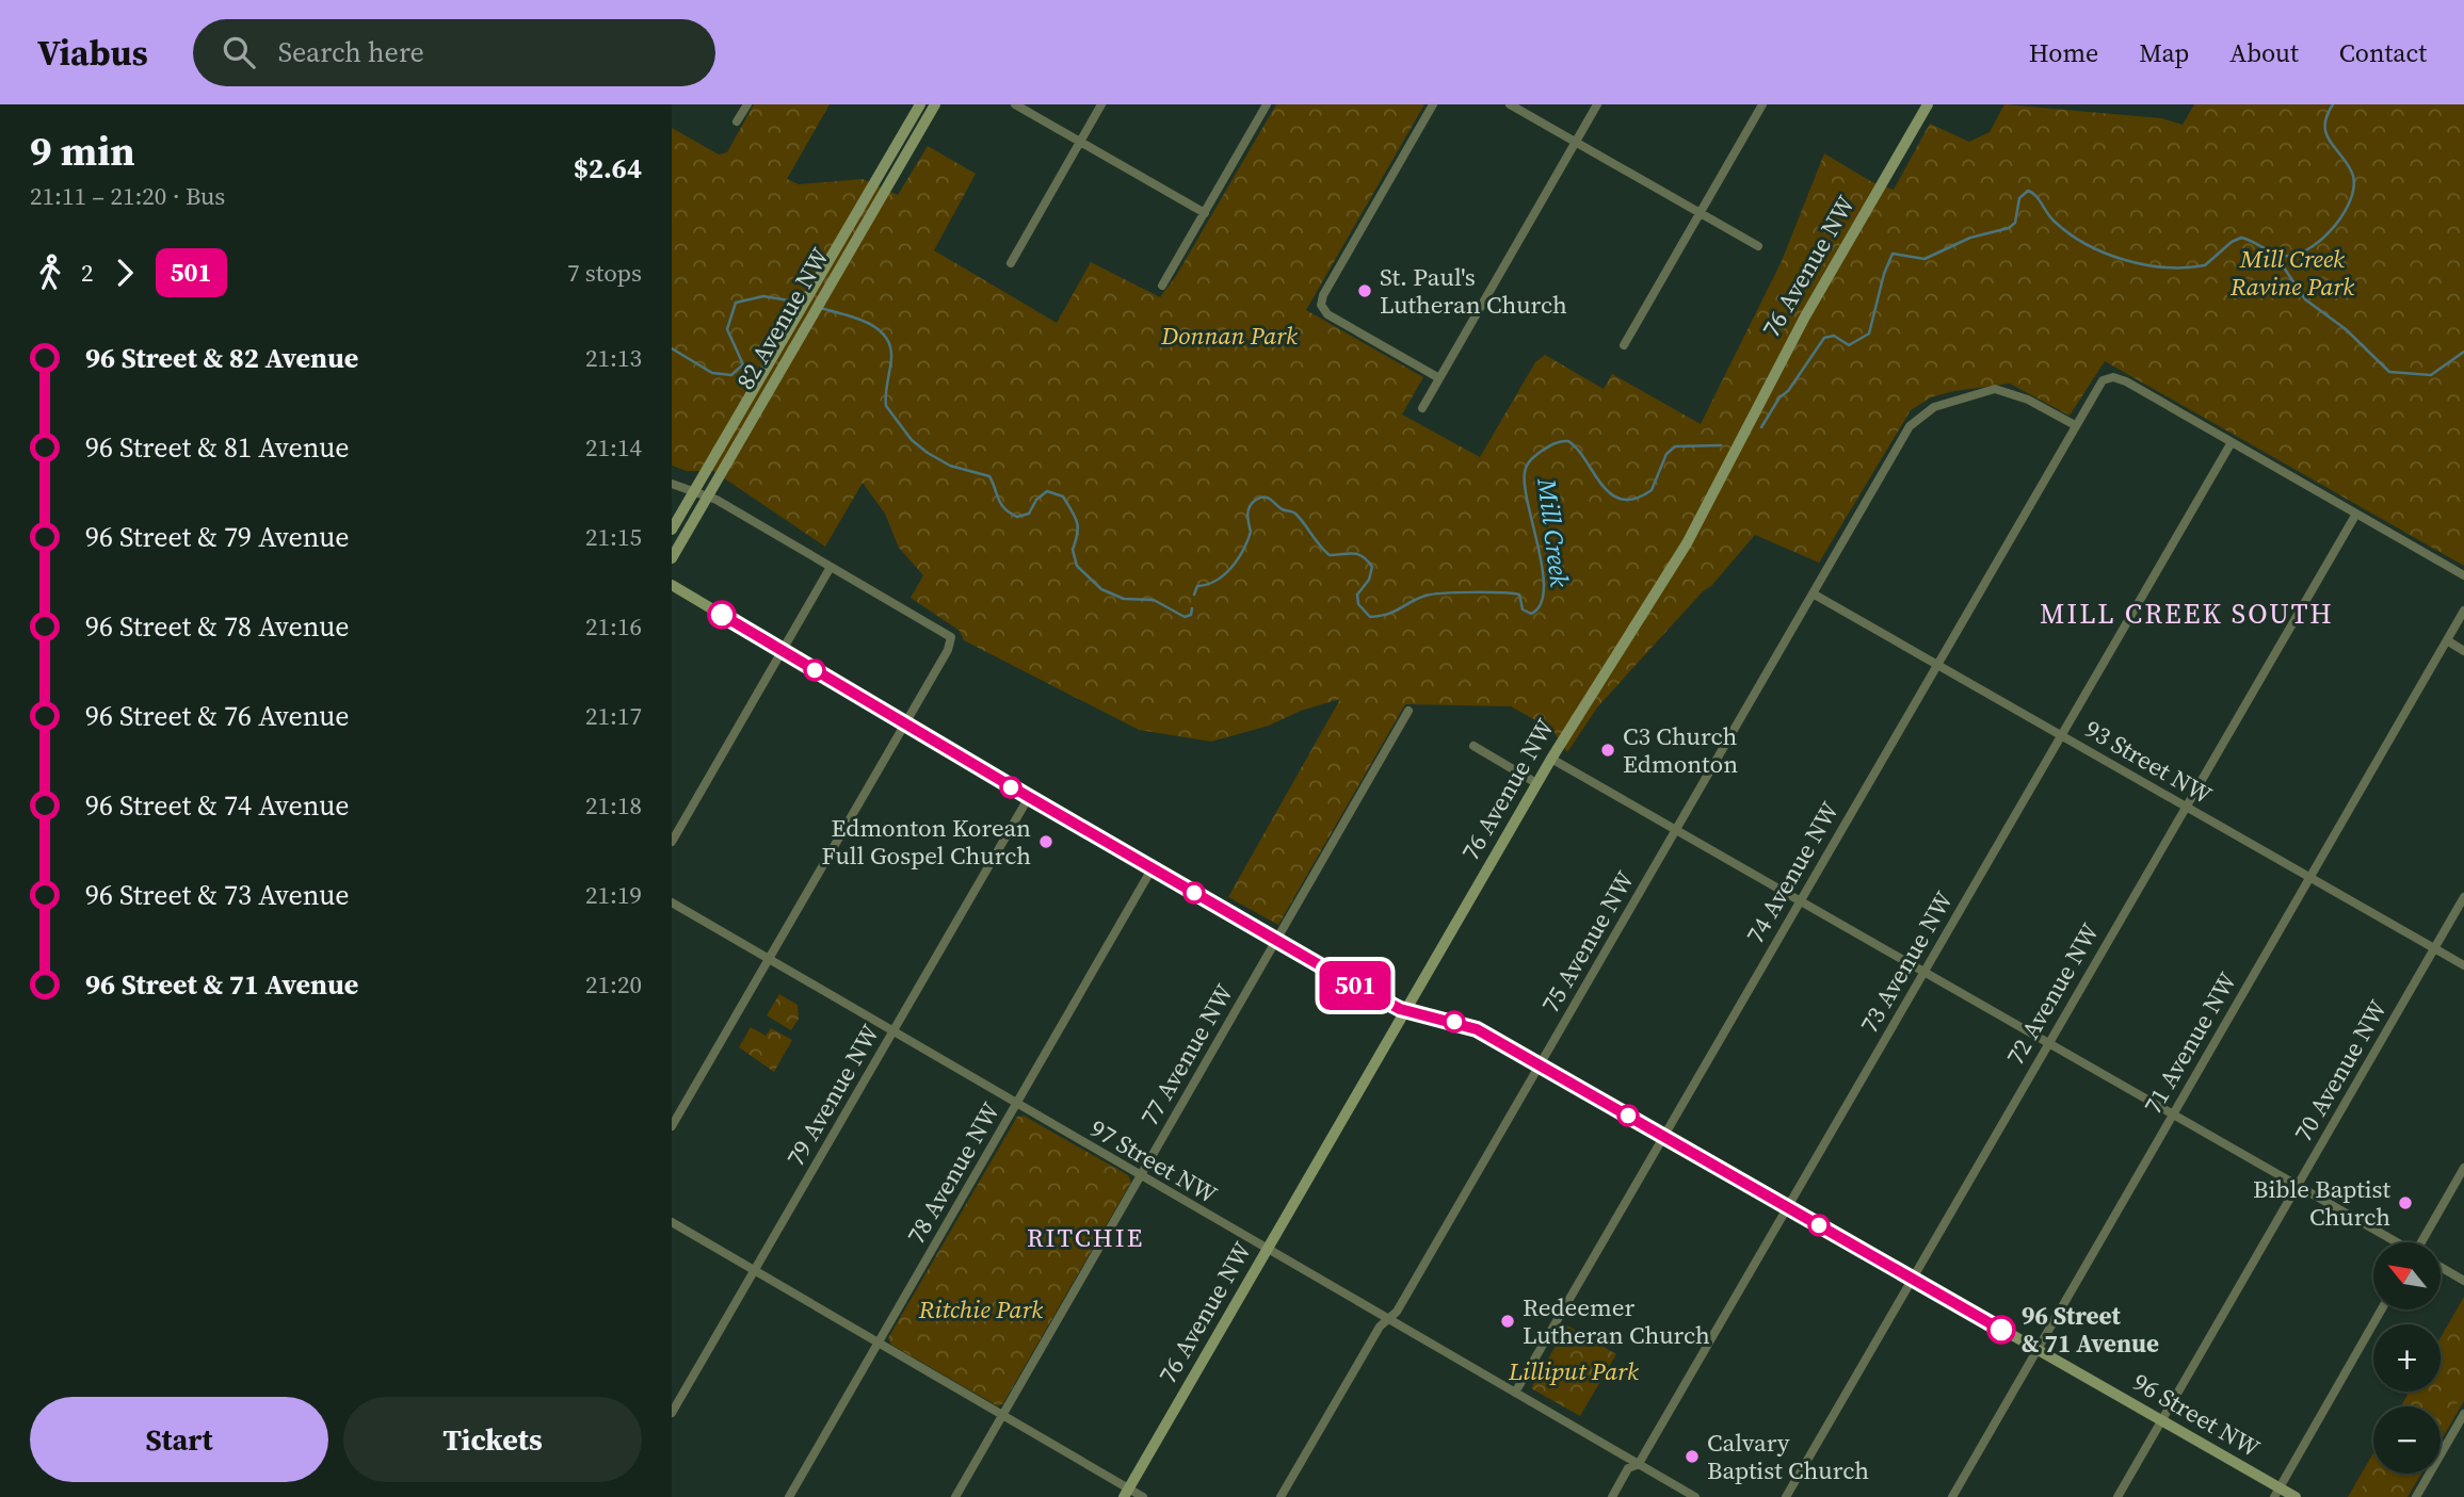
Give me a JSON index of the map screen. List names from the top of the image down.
{
  "streets": {
    "street": [
      "76 Avenue NW",
      "82 Avenue NW",
      "93 Street NW",
      "74 Avenue NW",
      "75 Avenue NW",
      "73 Avenue NW",
      "72 Avenue NW",
      "71 Avenue NW",
      "77 Avenue NW",
      "70 Avenue NW",
      "79 Avenue NW",
      "97 Street NW",
      "78 Avenue NW",
      "96 Street NW"
    ]
  },
  "crossings": [
    ["76 Avenue NW", "97 Street NW"],
    ["76 Avenue NW", "96 Street NW"],
    ["93 Street NW", "74 Avenue NW"],
    ["93 Street NW", "75 Avenue NW"],
    ["93 Street NW", "73 Avenue NW"],
    ["93 Street NW", "72 Avenue NW"],
    ["93 Street NW", "71 Avenue NW"],
    ["93 Street NW", "70 Avenue NW"],
    ["74 Avenue NW", "75 Avenue NW"],
    ["74 Avenue NW", "73 Avenue NW"],
    ["74 Avenue NW", "97 Street NW"],
    ["74 Avenue NW", "96 Street NW"],
    ["75 Avenue NW", "97 Street NW"],
    ["75 Avenue NW", "96 Street NW"],
    ["73 Avenue NW", "97 Street NW"],
    ["73 Avenue NW", "96 Street NW"],
    ["72 Avenue NW", "96 Street NW"],
    ["71 Avenue NW", "96 Street NW"],
    ["77 Avenue NW", "97 Street NW"],
    ["77 Avenue NW", "96 Street NW"],
    ["70 Avenue NW", "96 Street NW"],
    ["79 Avenue NW", "97 Street NW"],
    ["79 Avenue NW", "96 Street NW"],
    ["97 Street NW", "78 Avenue NW"],
    ["78 Avenue NW", "96 Street NW"]
  ],
  "districts": ["MILL CREEK SOUTH", "RITCHIE"],
  "water": ["Mill Creek"],
  "parks": [
    "Mill Creek Ravine Park",
    "Donnan Park",
    "Ritchie Park",
    "Lilliput Park"
  ],
  "places": [
    "St. Paul's Lutheran Church",
    "C3 Church Edmonton",
    "Edmonton Korean Full Gospel Church",
    "Bible Baptist Church",
    "Redeemer Lutheran Church",
    "96 Street & 71 Avenue",
    "Calvary Baptist Church"
  ],
  "lines": ["bus line 501"],
  "north": "top left",
  "page": {
    "header": "Viabus",
    "search": "Search here",
    "nav": [
      "Home",
      "Map",
      "About",
      "Contact"
    ],
    "heading": ["9 min", "21:11 – 21:20 · Bus", "$2.64"],
    "on_map": "501",
    "legs": ["2", "501", "7 stops"],
    "list": [
      {
        "name": "96 Street & 82 Avenue",
        "value": "21:13"
      },
      {
        "name": "96 Street & 81 Avenue",
        "value": "21:14"
      },
      {
        "name": "96 Street & 79 Avenue",
        "value": "21:15"
      },
      {
        "name": "96 Street & 78 Avenue",
        "value": "21:16"
      },
      {
        "name": "96 Street & 76 Avenue",
        "value": "21:17"
      },
      {
        "name": "96 Street & 74 Avenue",
        "value": "21:18"
      },
      {
        "name": "96 Street & 73 Avenue",
        "value": "21:19"
      },
      {
        "name": "96 Street & 71 Avenue",
        "value": "21:20"
      }
    ],
    "map_buttons": ["+", "−"],
    "buttons": ["Start", "Tickets"]
  }
}
